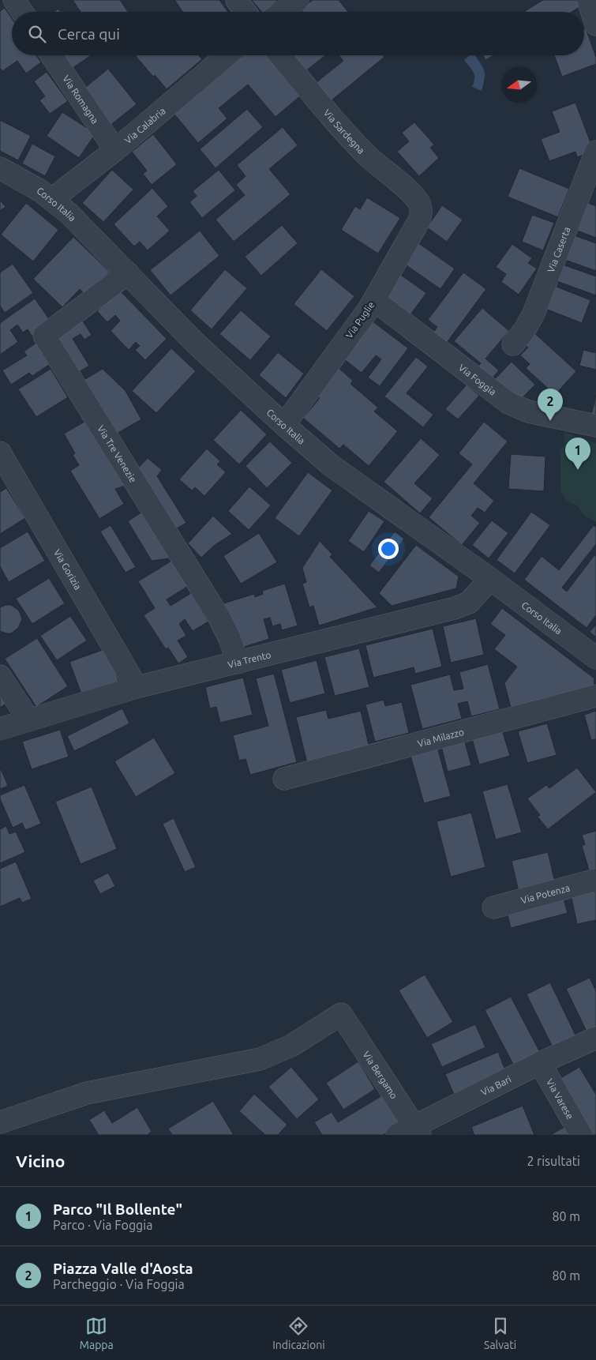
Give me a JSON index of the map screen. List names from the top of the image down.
{
  "streets": {
    "street": [
      "Via Romagna",
      "Via Calabria",
      "Via Sardegna",
      "Corso Italia",
      "Via Caserta",
      "Via Puglie",
      "Via Foggia",
      "Via Tre Venezie",
      "Via Gorizia",
      "Via Trento",
      "Via Milazzo",
      "Via Potenza",
      "Via Bergamo",
      "Via Bari",
      "Via Varese"
    ]
  },
  "crossings": [
    ["Via Romagna", "Via Calabria"],
    ["Via Calabria", "Corso Italia"],
    ["Via Sardegna", "Via Puglie"],
    ["Corso Italia", "Via Puglie"],
    ["Corso Italia", "Via Tre Venezie"],
    ["Corso Italia", "Via Trento"],
    ["Via Puglie", "Via Foggia"],
    ["Via Tre Venezie", "Via Trento"],
    ["Via Gorizia", "Via Trento"],
    ["Via Bergamo", "Via Bari"],
    ["Via Bari", "Via Varese"]
  ],
  "north": "left",
  "page": {
    "search": "Cerca qui",
    "pins": ["2", "1"],
    "heading": ["Vicino", "2 risultati"],
    "list": [
      {
        "mark": "1",
        "name": "Parco \"Il Bollente\"",
        "note": "Parco · Via Foggia",
        "value": "80 m"
      },
      {
        "mark": "2",
        "name": "Piazza Valle d'Aosta",
        "note": "Parcheggio · Via Foggia",
        "value": "80 m"
      }
    ],
    "nav": ["Mappa", "Indicazioni", "Salvati"]
  }
}
